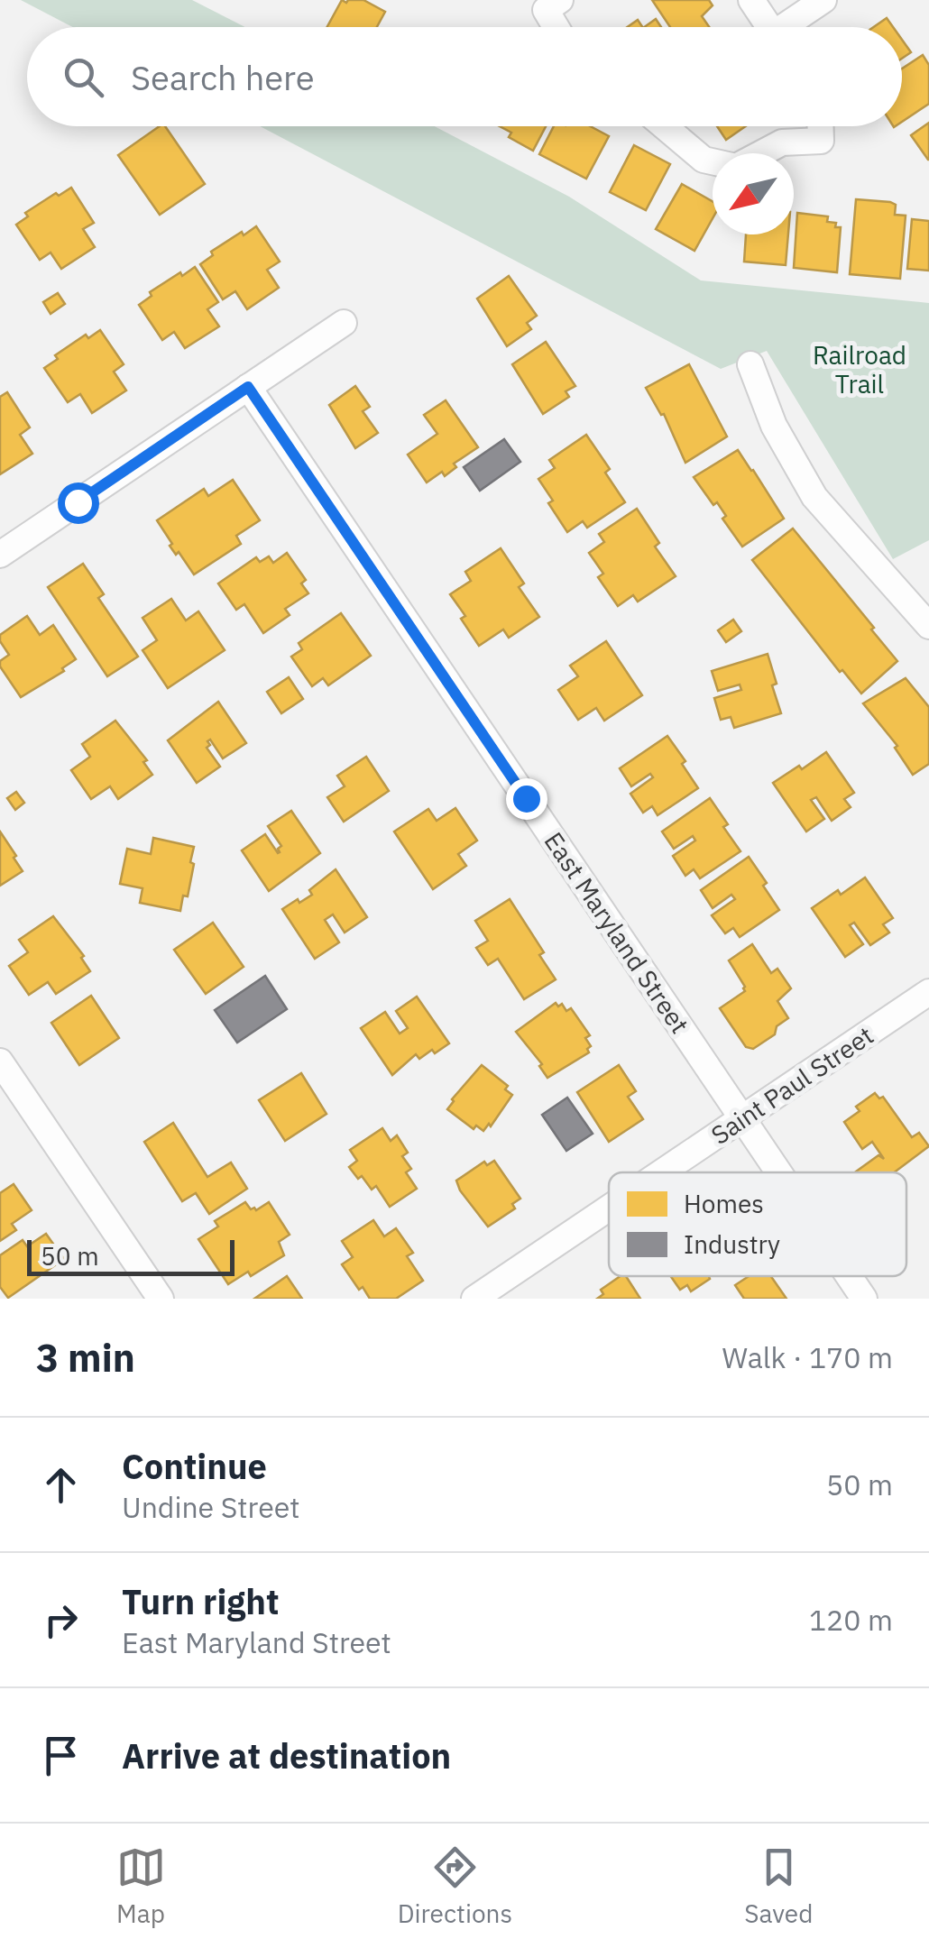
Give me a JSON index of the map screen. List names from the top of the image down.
{
  "streets": {
    "street": ["East Maryland Street", "Saint Paul Street"]
  },
  "crossings": [
    ["East Maryland Street", "Saint Paul Street"]
  ],
  "parks": ["Railroad Trail"],
  "legend": ["Homes", "Industry"],
  "scale_bar": "50 m",
  "north": "bottom left",
  "page": {
    "search": "Search here",
    "scale": "50 m",
    "heading": ["3 min", "Walk · 170 m"],
    "list": [
      ["Continue", "Undine Street", "50 m"],
      ["Turn right", "East Maryland Street", "120 m"],
      "Arrive at destination"
    ],
    "nav": ["Map", "Directions", "Saved"]
  }
}
